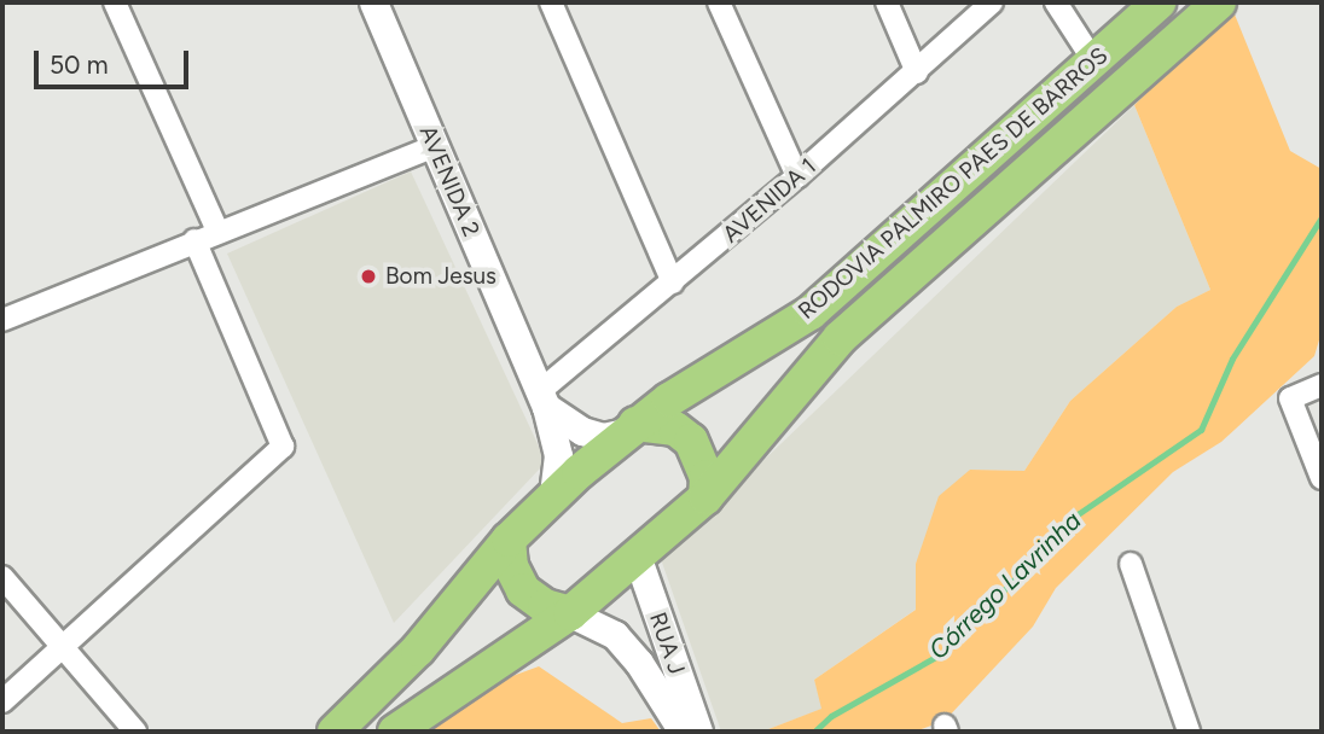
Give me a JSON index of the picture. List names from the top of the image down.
{
  "streets": {
    "main road": ["RODOVIA PALMIRO PAES DE BARROS"],
    "street": ["AVENIDA 2", "AVENIDA 1", "RUA J"]
  },
  "crossings": [
    ["AVENIDA 2", "RODOVIA PALMIRO PAES DE BARROS"],
    ["AVENIDA 2", "AVENIDA 1"],
    ["RODOVIA PALMIRO PAES DE BARROS", "RUA J"]
  ],
  "water": ["Córrego Lavrinha"],
  "places": ["Bom Jesus"],
  "scale_bar": "50 m"
}
